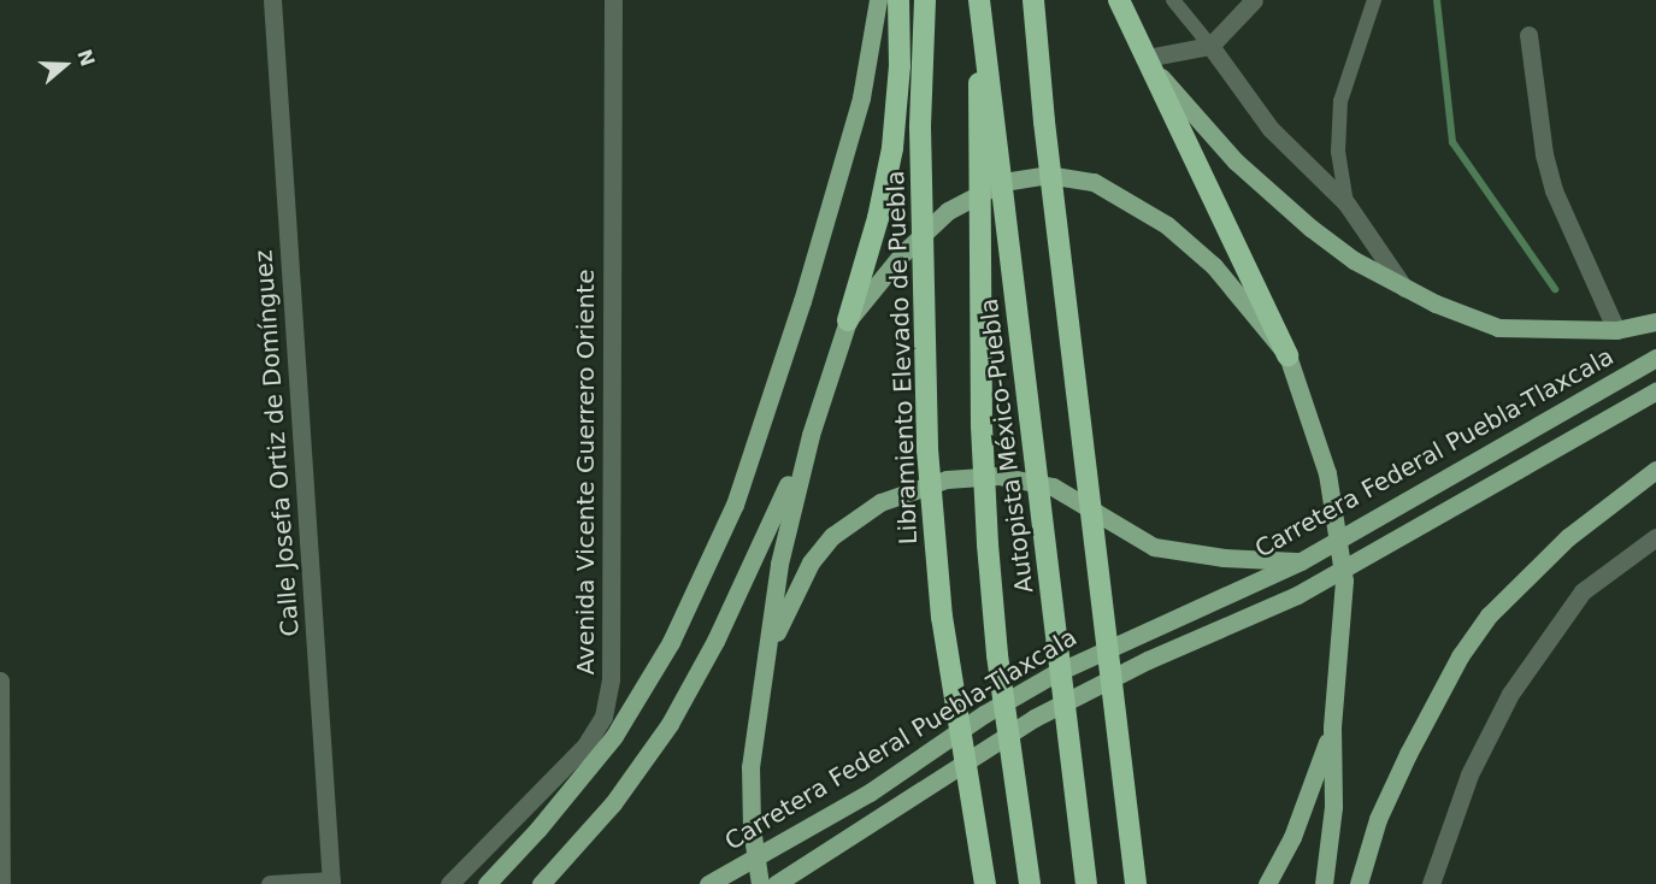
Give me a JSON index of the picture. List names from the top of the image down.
{
  "streets": {
    "highway": ["Libramiento Elevado de Puebla", "Autopista México-Puebla"],
    "main road": ["Carretera Federal Puebla-Tlaxcala"],
    "street": ["Calle Josefa Ortiz de Domínguez", "Avenida Vicente Guerrero Oriente"]
  },
  "north": "right"
}
